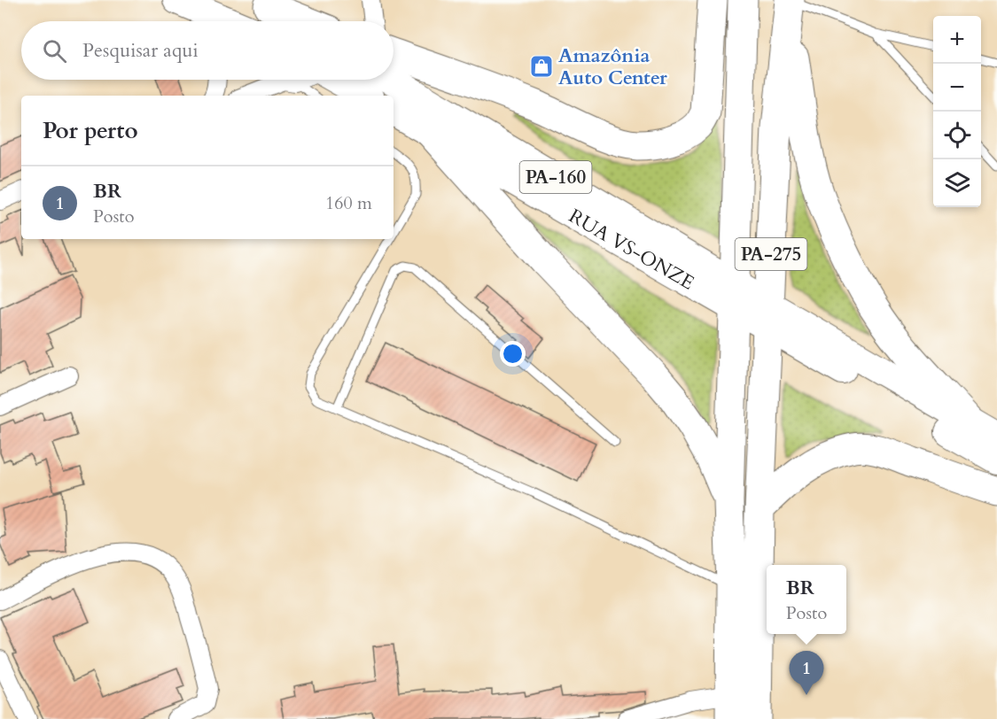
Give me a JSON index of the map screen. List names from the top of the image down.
{
  "streets": {
    "highway": ["PA-275"],
    "main road": ["PA-160", "RUA VS-ONZE"]
  },
  "crossings": [
    ["PA-160", "RUA VS-ONZE"],
    ["PA-160", "PA-275"],
    ["RUA VS-ONZE", "PA-275"]
  ],
  "places": {
    "shop": ["Amazônia Auto Center"]
  },
  "page": {
    "map_buttons": ["+", "−"],
    "search": "Pesquisar aqui",
    "heading": "Por perto",
    "list": [
      {
        "mark": "1",
        "name": "BR",
        "note": "Posto",
        "value": "160 m"
      }
    ],
    "popup": ["BR", "Posto"],
    "pins": "1"
  }
}
